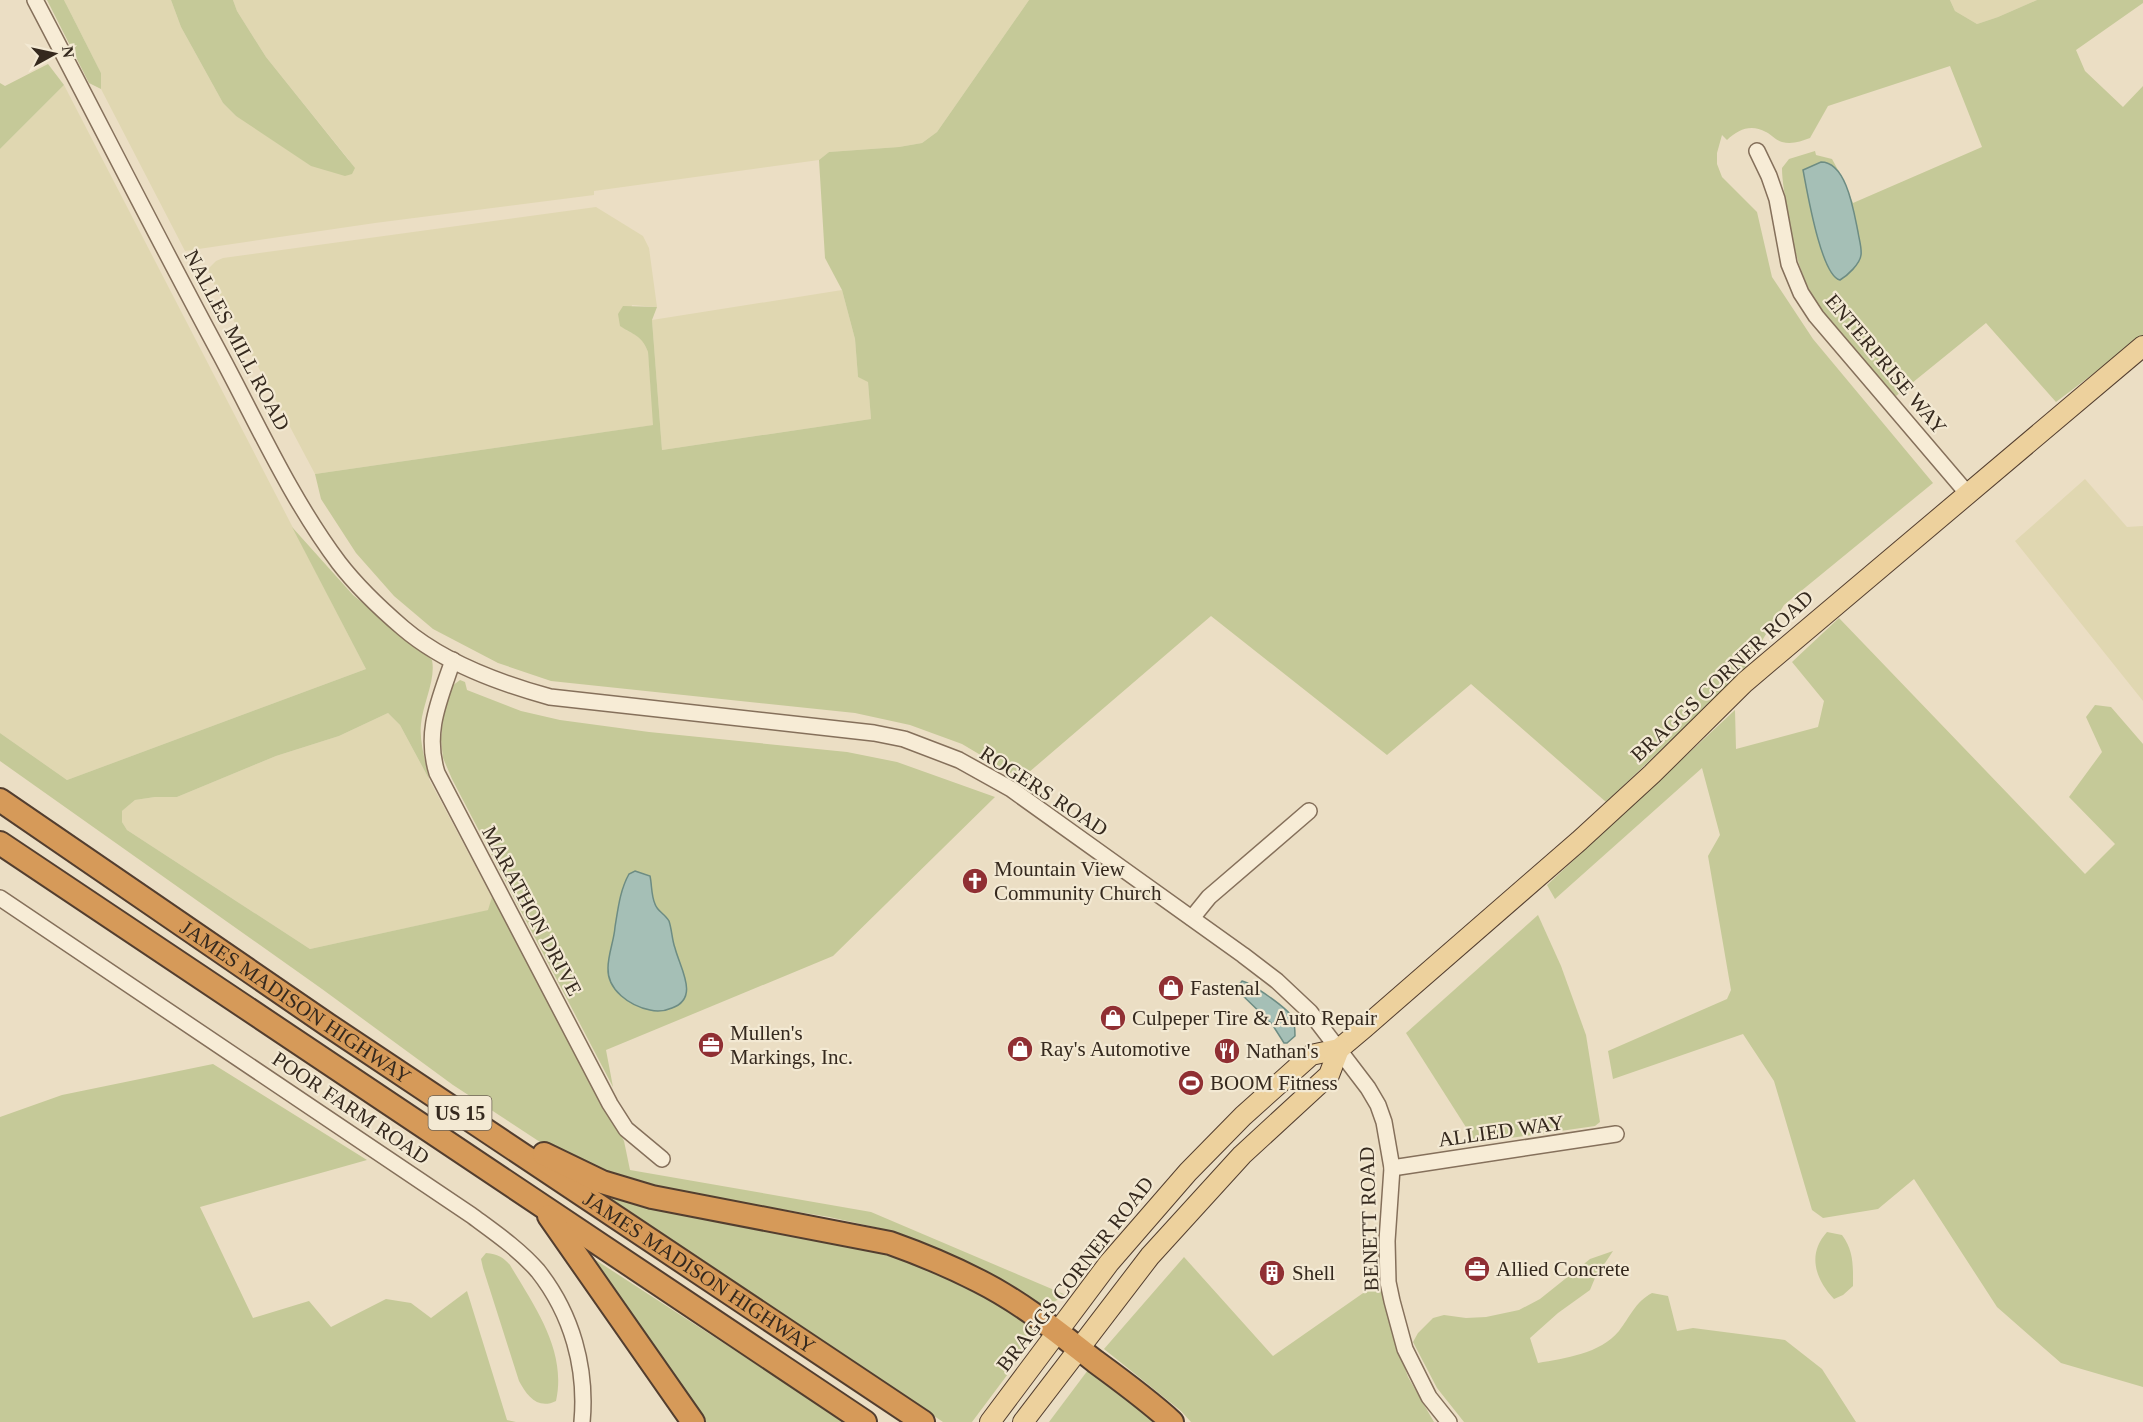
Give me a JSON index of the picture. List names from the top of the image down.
{
  "streets": {
    "highway": ["JAMES MADISON HIGHWAY", "US 15"],
    "main road": ["BRAGGS CORNER ROAD"],
    "street": [
      "NALLES MILL ROAD",
      "ENTERPRISE WAY",
      "ROGERS ROAD",
      "MARATHON DRIVE",
      "POOR FARM ROAD",
      "ALLIED WAY",
      "BENETT ROAD"
    ]
  },
  "crossings": [
    ["NALLES MILL ROAD", "ROGERS ROAD"],
    ["NALLES MILL ROAD", "MARATHON DRIVE"],
    ["ENTERPRISE WAY", "BRAGGS CORNER ROAD"],
    ["BRAGGS CORNER ROAD", "ROGERS ROAD"],
    ["BRAGGS CORNER ROAD", "BENETT ROAD"],
    ["ROGERS ROAD", "MARATHON DRIVE"],
    ["ROGERS ROAD", "BENETT ROAD"],
    ["ALLIED WAY", "BENETT ROAD"]
  ],
  "places": {
    "church": ["Mountain View Community Church"],
    "shop": ["Fastenal", "Culpeper Tire & Auto Repair", "Ray's Automotive"],
    "office": ["Mullen's Markings, Inc.", "Allied Concrete"],
    "restaurant": ["Nathan's"],
    "sports": ["BOOM Fitness"],
    "building": ["Shell"]
  },
  "north": "right"
}
